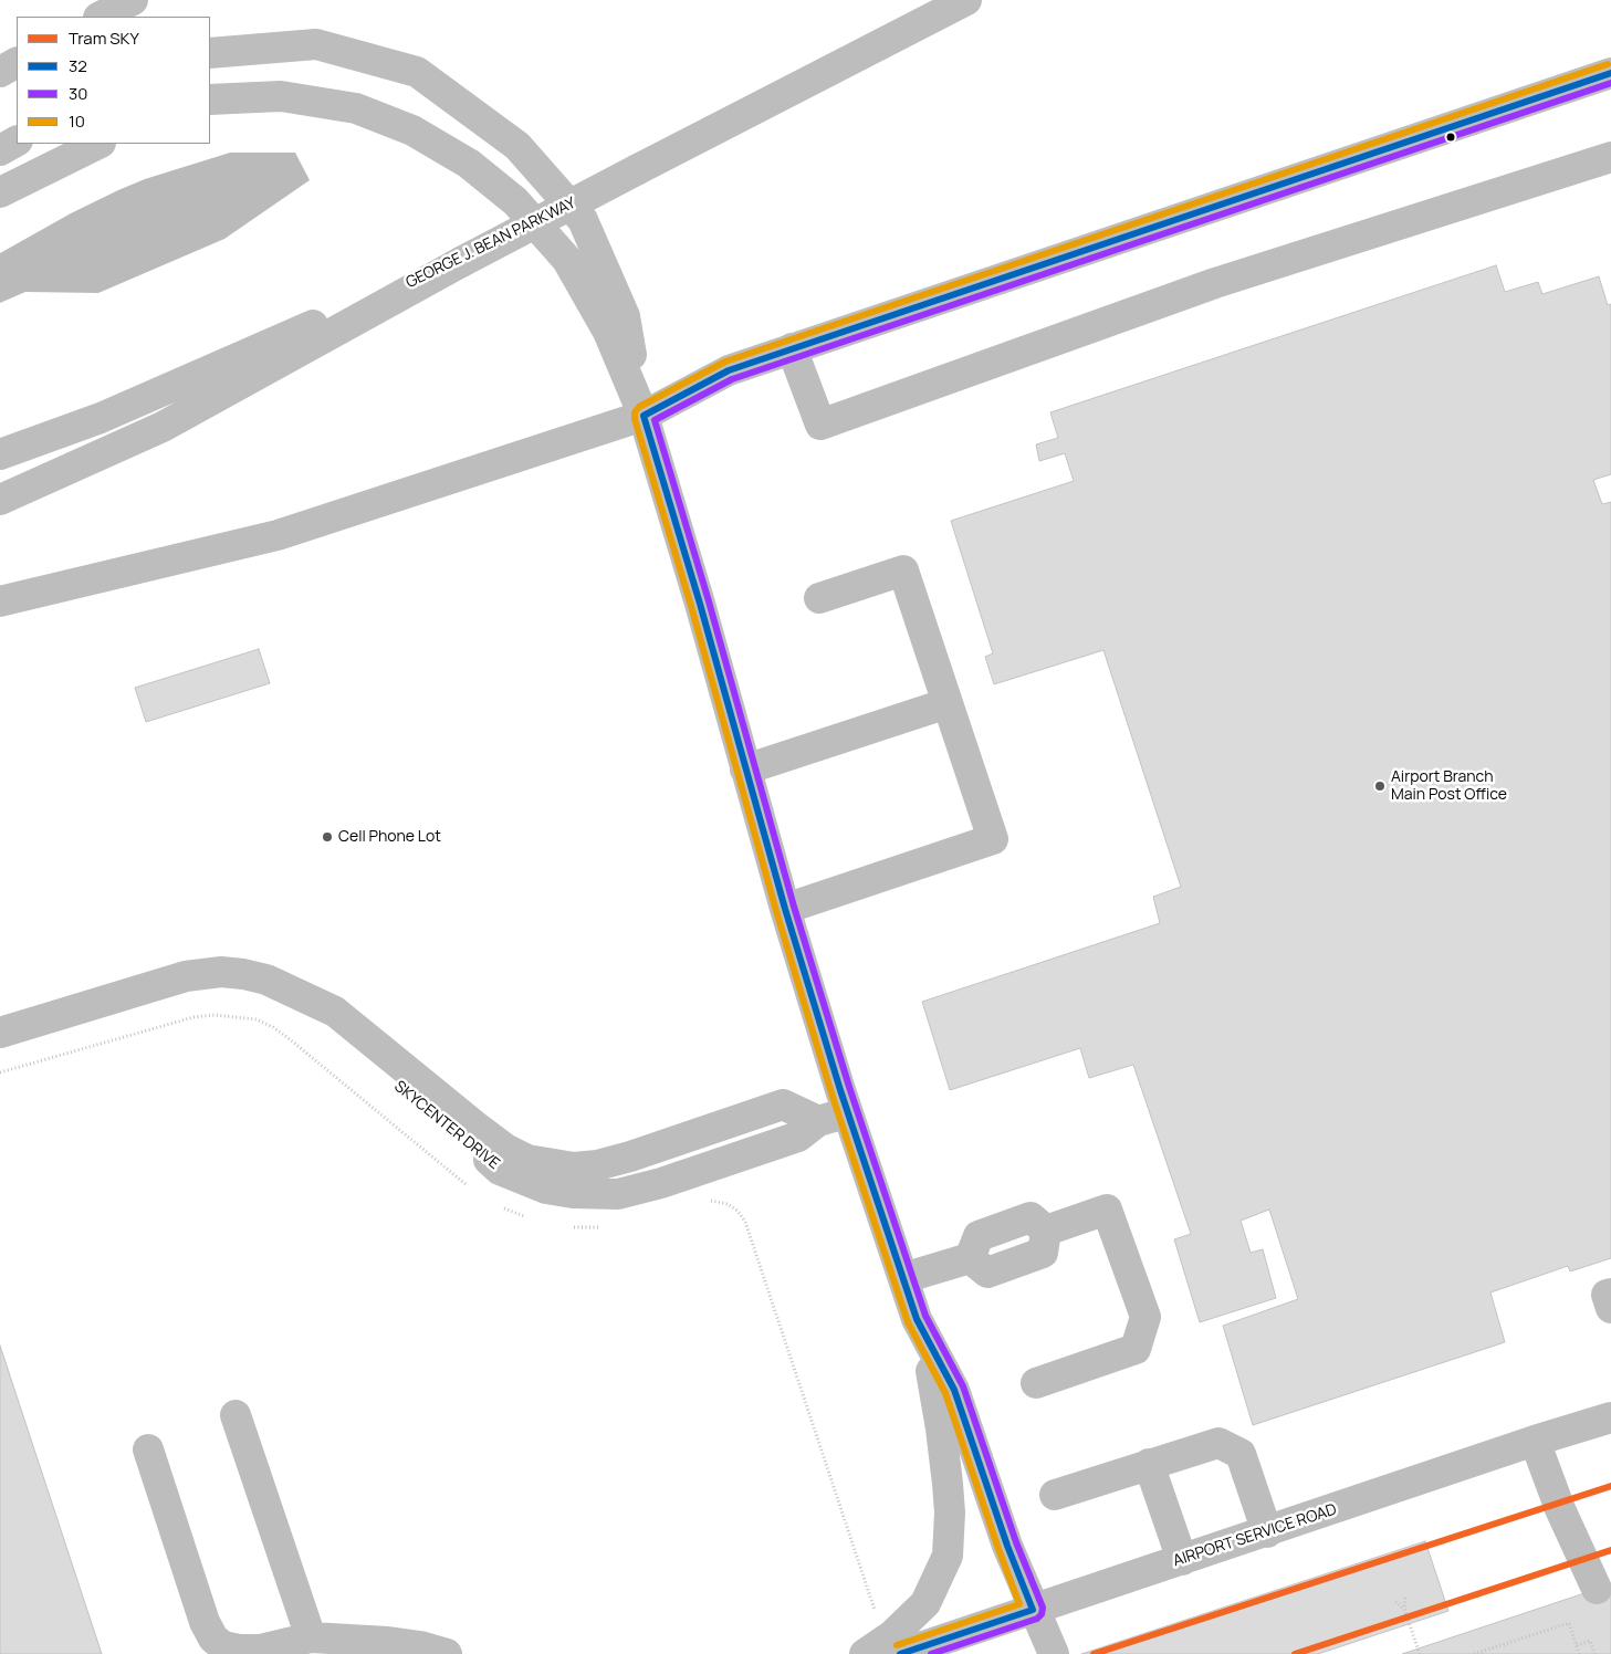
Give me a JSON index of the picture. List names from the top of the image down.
{
  "streets": {
    "street": ["GEORGE J. BEAN PARKWAY", "SKYCENTER DRIVE", "AIRPORT SERVICE ROAD"]
  },
  "places": ["Airport Branch Main Post Office", "Cell Phone Lot"],
  "lines": [
    "transit line 10",
    "transit line 32",
    "transit line 30",
    "tram line SKY"
  ],
  "legend": [
    "Tram SKY",
    "32",
    "30",
    "10"
  ]
}
